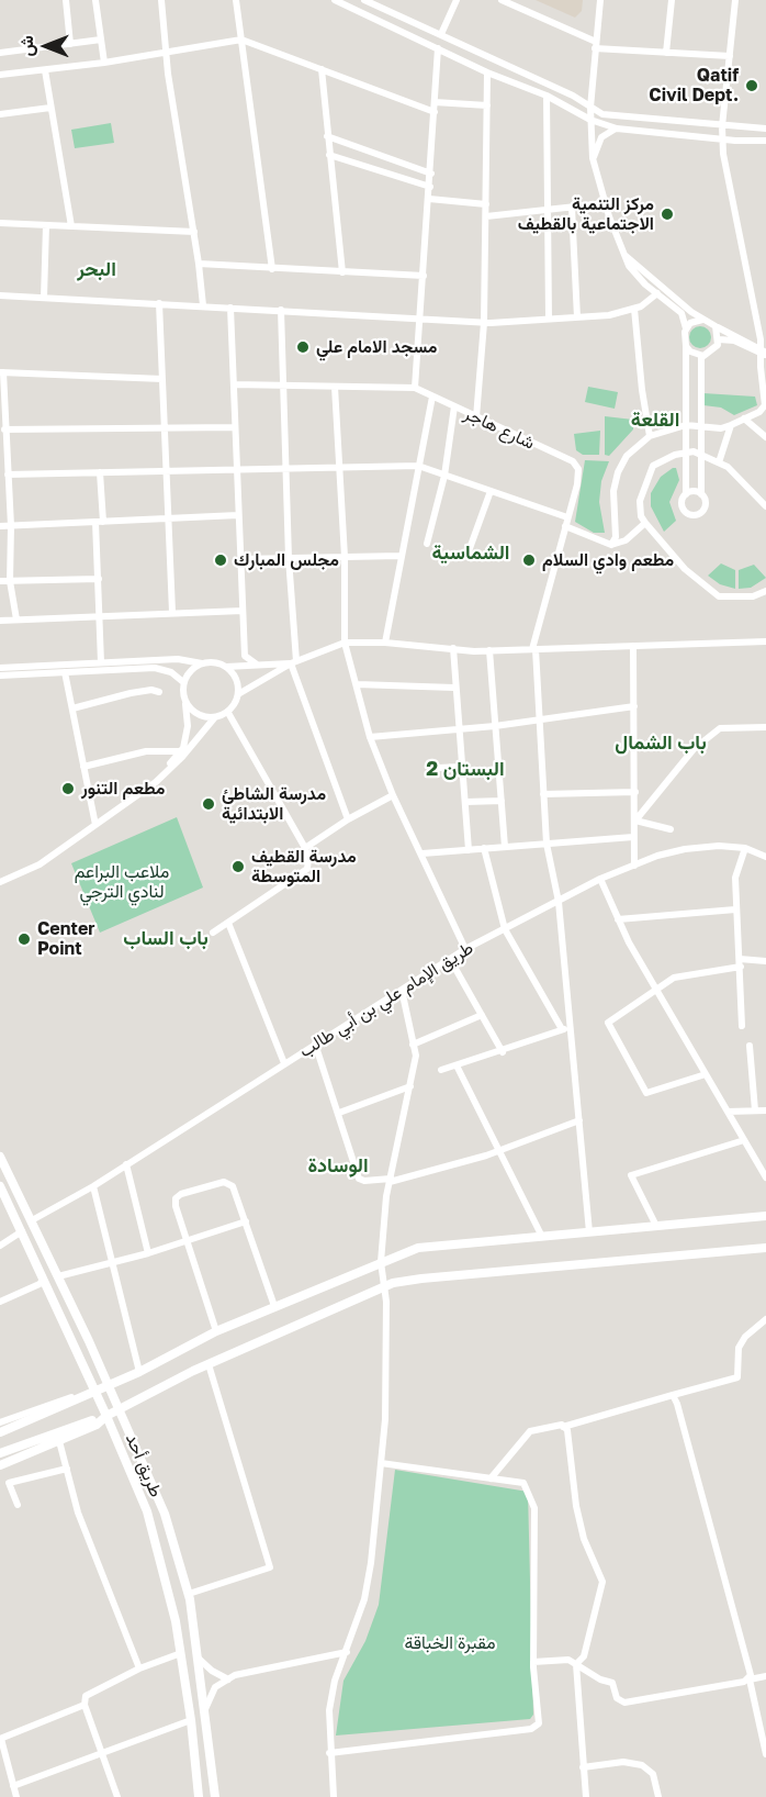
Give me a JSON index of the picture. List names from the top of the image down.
{
  "streets": {
    "main road": ["طريق أحد"],
    "street": ["شارع هاجر", "طريق الإمام علي بن أبي طالب"]
  },
  "crossings": [
    ["شارع هاجر", "طريق الإمام علي بن أبي طالب"],
    ["طريق الإمام علي بن أبي طالب", "طريق أحد"]
  ],
  "districts": [
    "البحر",
    "القلعة",
    "الشماسية",
    "باب الشمال",
    "البستان 2",
    "باب الساب",
    "الوسادة"
  ],
  "parks": ["ملاعب البراعم لنادي الترجي", "مقبرة الخباقة"],
  "places": [
    "Qatif Civil Dept.",
    "مركز التنمية الاجتماعية بالقطيف",
    "مسجد الامام علي",
    "مجلس المبارك",
    "مطعم وادي السلام",
    "مطعم التنور",
    "مدرسة الشاطئ الابتدائية",
    "مدرسة القطيف المتوسطة",
    "Center Point"
  ],
  "north": "left"
}
